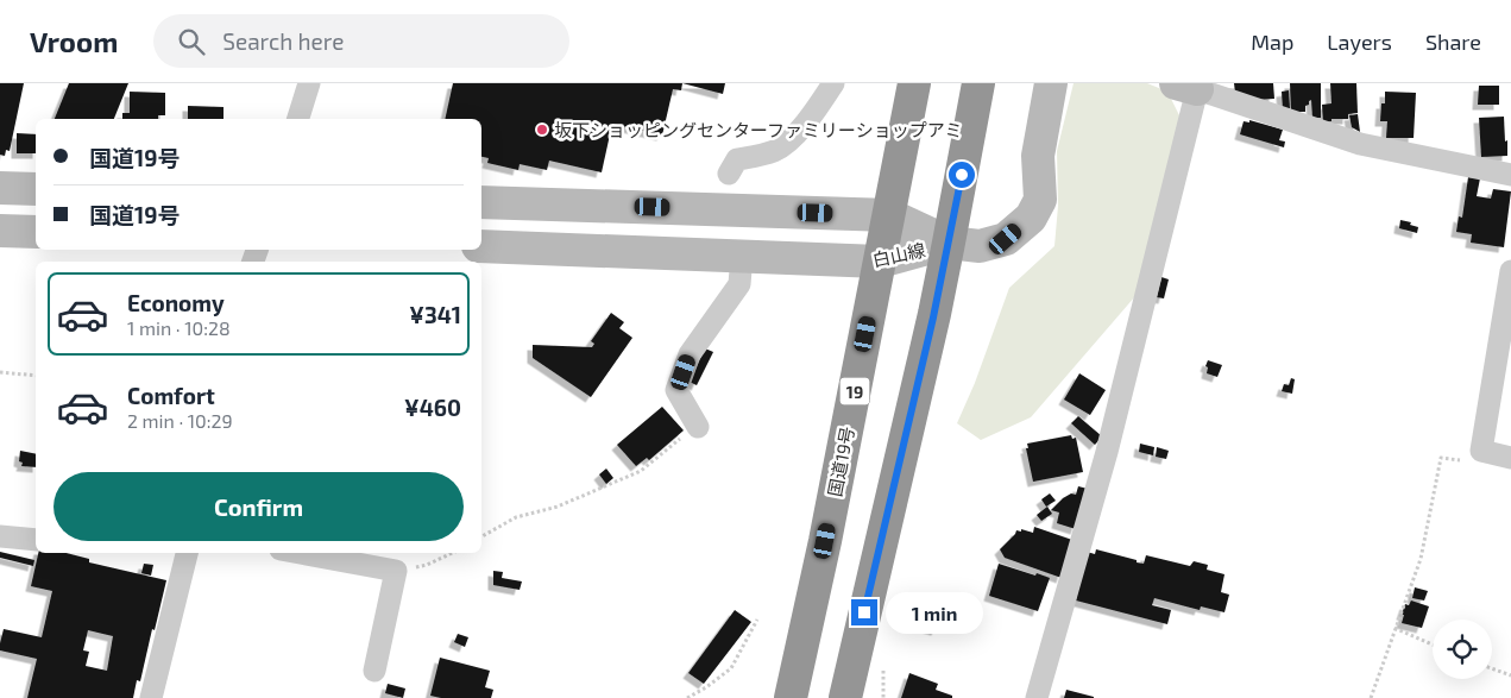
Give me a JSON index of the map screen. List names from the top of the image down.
{
  "streets": {
    "highway": ["19", "国道19号"],
    "street": ["白山線"]
  },
  "crossings": [
    ["白山線", "国道19号"]
  ],
  "places": ["坂下ショッピングセンターファミリーショップアミ"],
  "page": {
    "header": "Vroom",
    "search": "Search here",
    "nav": ["Map", "Layers", "Share"],
    "banner": ["国道19号", "国道19号"],
    "list": [
      {
        "name": "Economy",
        "note": "1 min · 10:28",
        "value": "¥341"
      },
      {
        "name": "Comfort",
        "note": "2 min · 10:29",
        "value": "¥460"
      }
    ],
    "buttons": "Confirm",
    "bubble": "1 min"
  }
}
